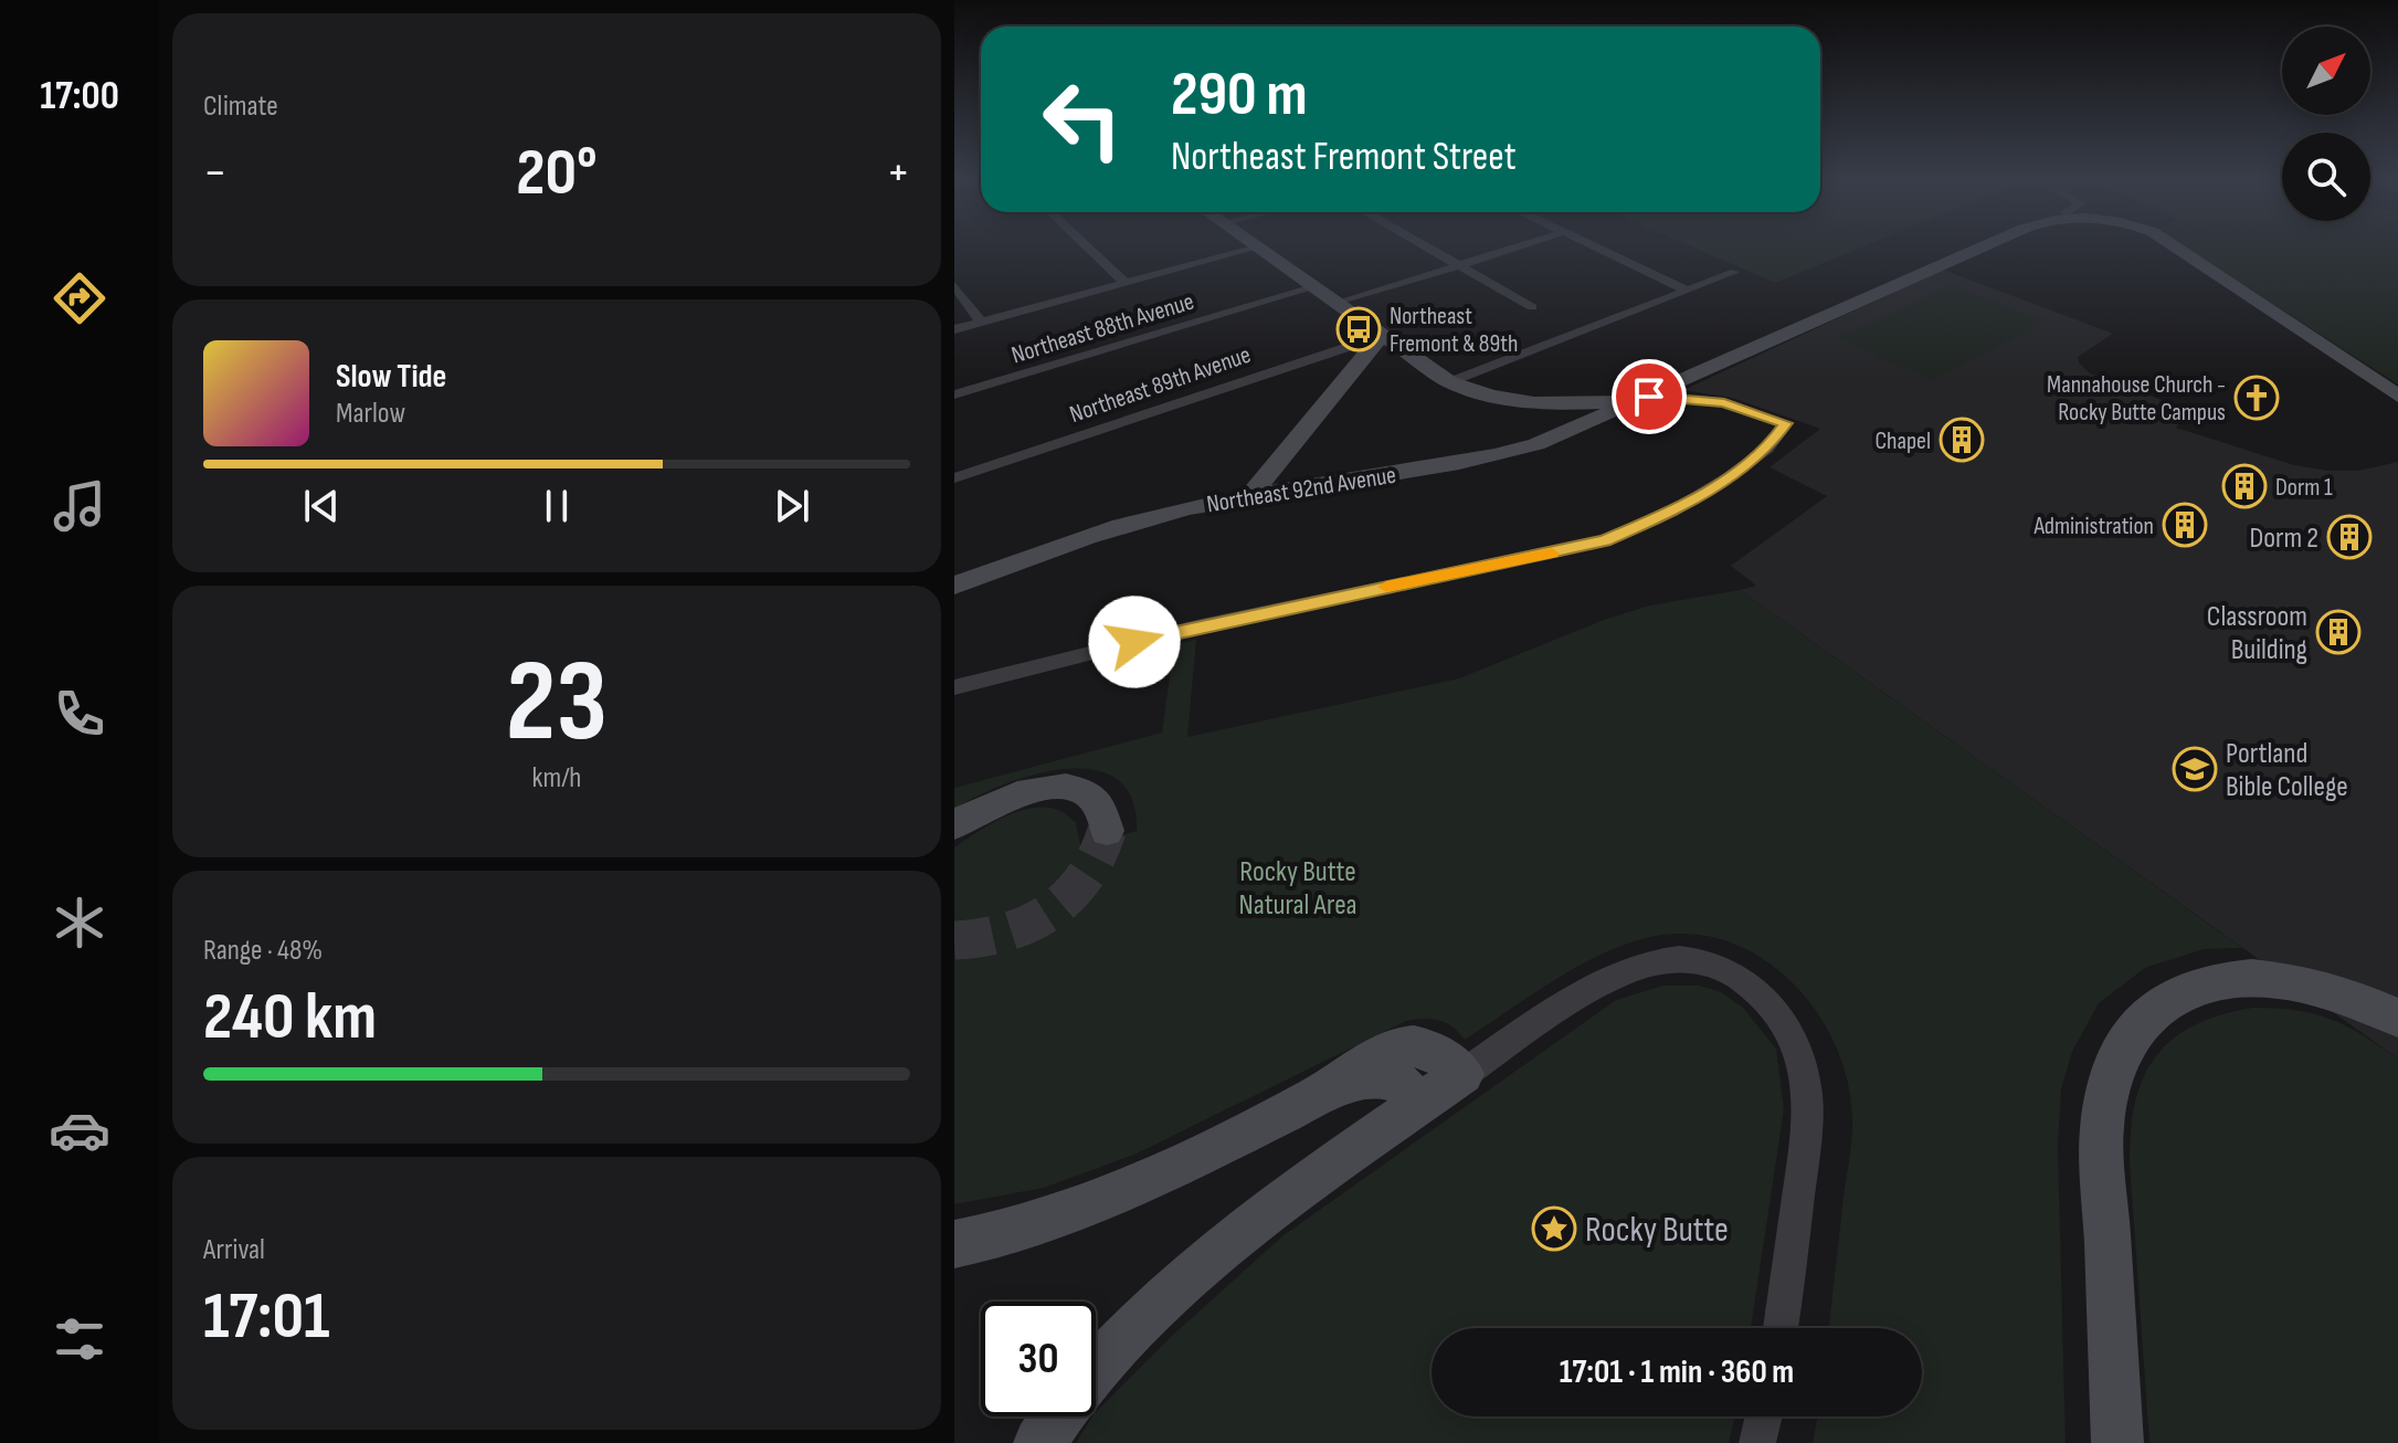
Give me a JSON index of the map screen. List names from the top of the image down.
{
  "streets": {
    "street": ["Northeast 88th Avenue", "Northeast 89th Avenue", "Northeast 92nd Avenue"]
  },
  "parks": ["Rocky Butte Natural Area"],
  "places": {
    "bus stop": ["Northeast Fremont & 89th"],
    "church": ["Mannahouse Church - Rocky Butte Campus"],
    "building": [
      "Chapel",
      "Dorm 1",
      "Administration",
      "Dorm 2",
      "Classroom Building"
    ],
    "school or university": ["Portland Bible College"],
    "place": ["Rocky Butte"]
  },
  "north": "top right",
  "page": {
    "tabs": "17:00",
    "tile": [
      "Climate",
      ["23", "km/h"],
      ["Range · 48%", "240 km"],
      ["Arrival", "17:01"]
    ],
    "turn": ["290 m", "Northeast Fremont Street"],
    "heat": ["−", "20°", "+"],
    "song": ["Slow Tide", "Marlow"],
    "limit": "30",
    "trip": "17:01 · 1 min · 360 m"
  }
}
